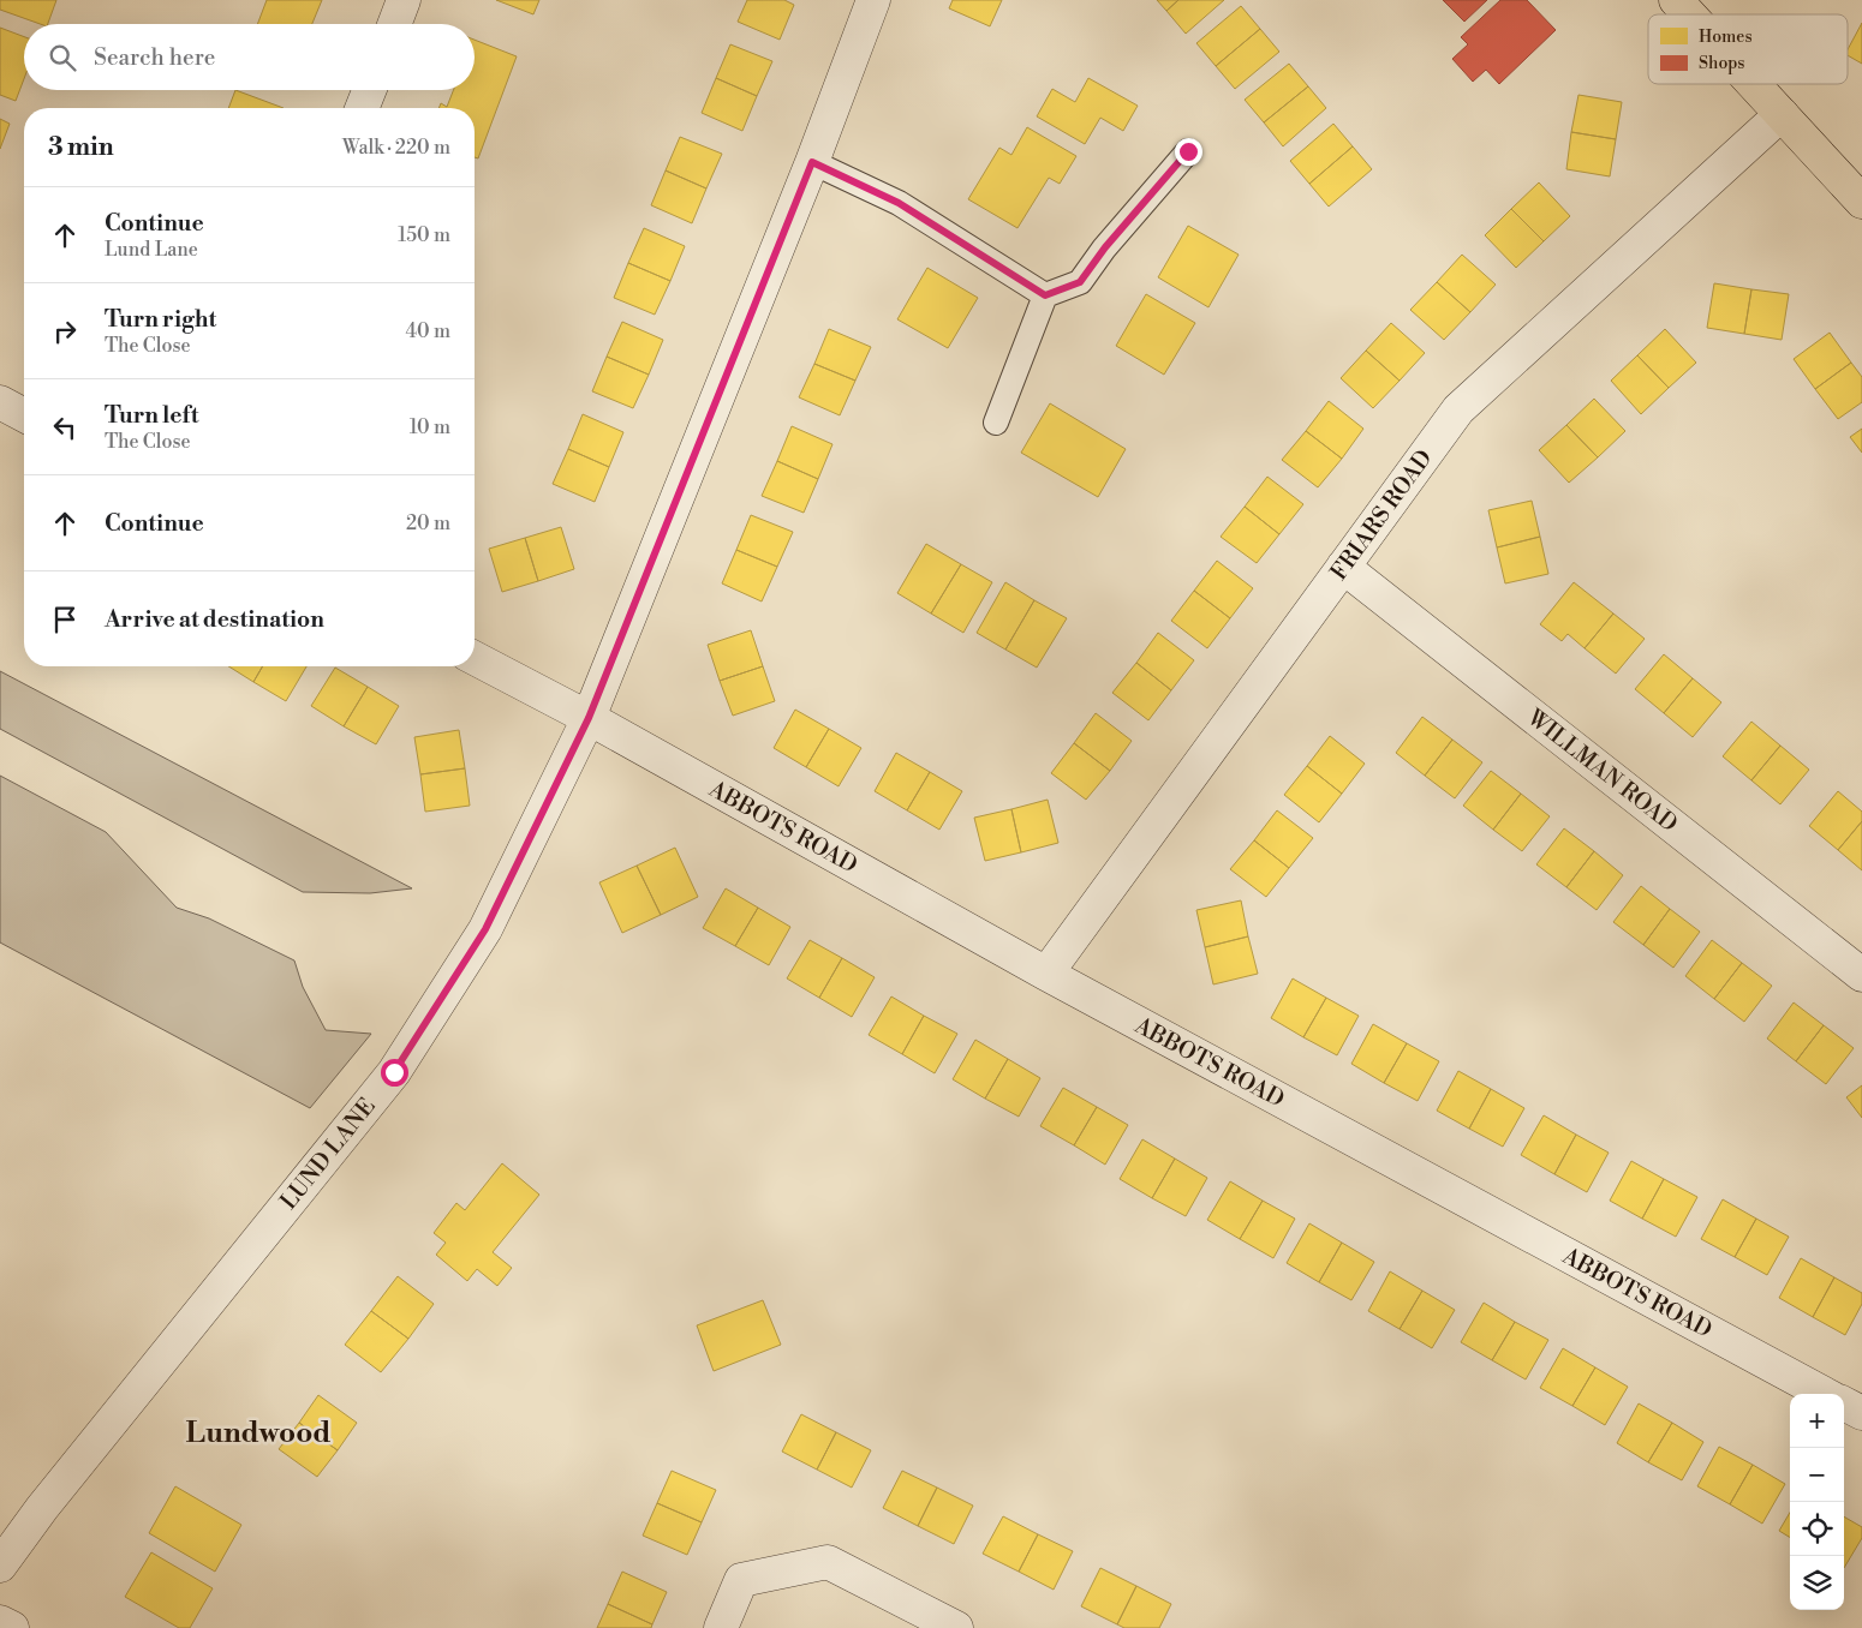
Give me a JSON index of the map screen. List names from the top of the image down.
{
  "streets": {
    "street": [
      "FRIARS ROAD",
      "WILLMAN ROAD",
      "ABBOTS ROAD",
      "LUND LANE"
    ]
  },
  "crossings": [
    ["FRIARS ROAD", "WILLMAN ROAD"],
    ["FRIARS ROAD", "ABBOTS ROAD"],
    ["ABBOTS ROAD", "LUND LANE"]
  ],
  "districts": ["Lundwood"],
  "legend": ["Homes", "Shops"],
  "page": {
    "search": "Search here",
    "heading": ["3 min", "Walk · 220 m"],
    "list": [
      ["Continue", "Lund Lane", "150 m"],
      ["Turn right", "The Close", "40 m"],
      ["Turn left", "The Close", "10 m"],
      ["Continue", "20 m"],
      "Arrive at destination"
    ],
    "map_buttons": ["+", "−"]
  }
}
